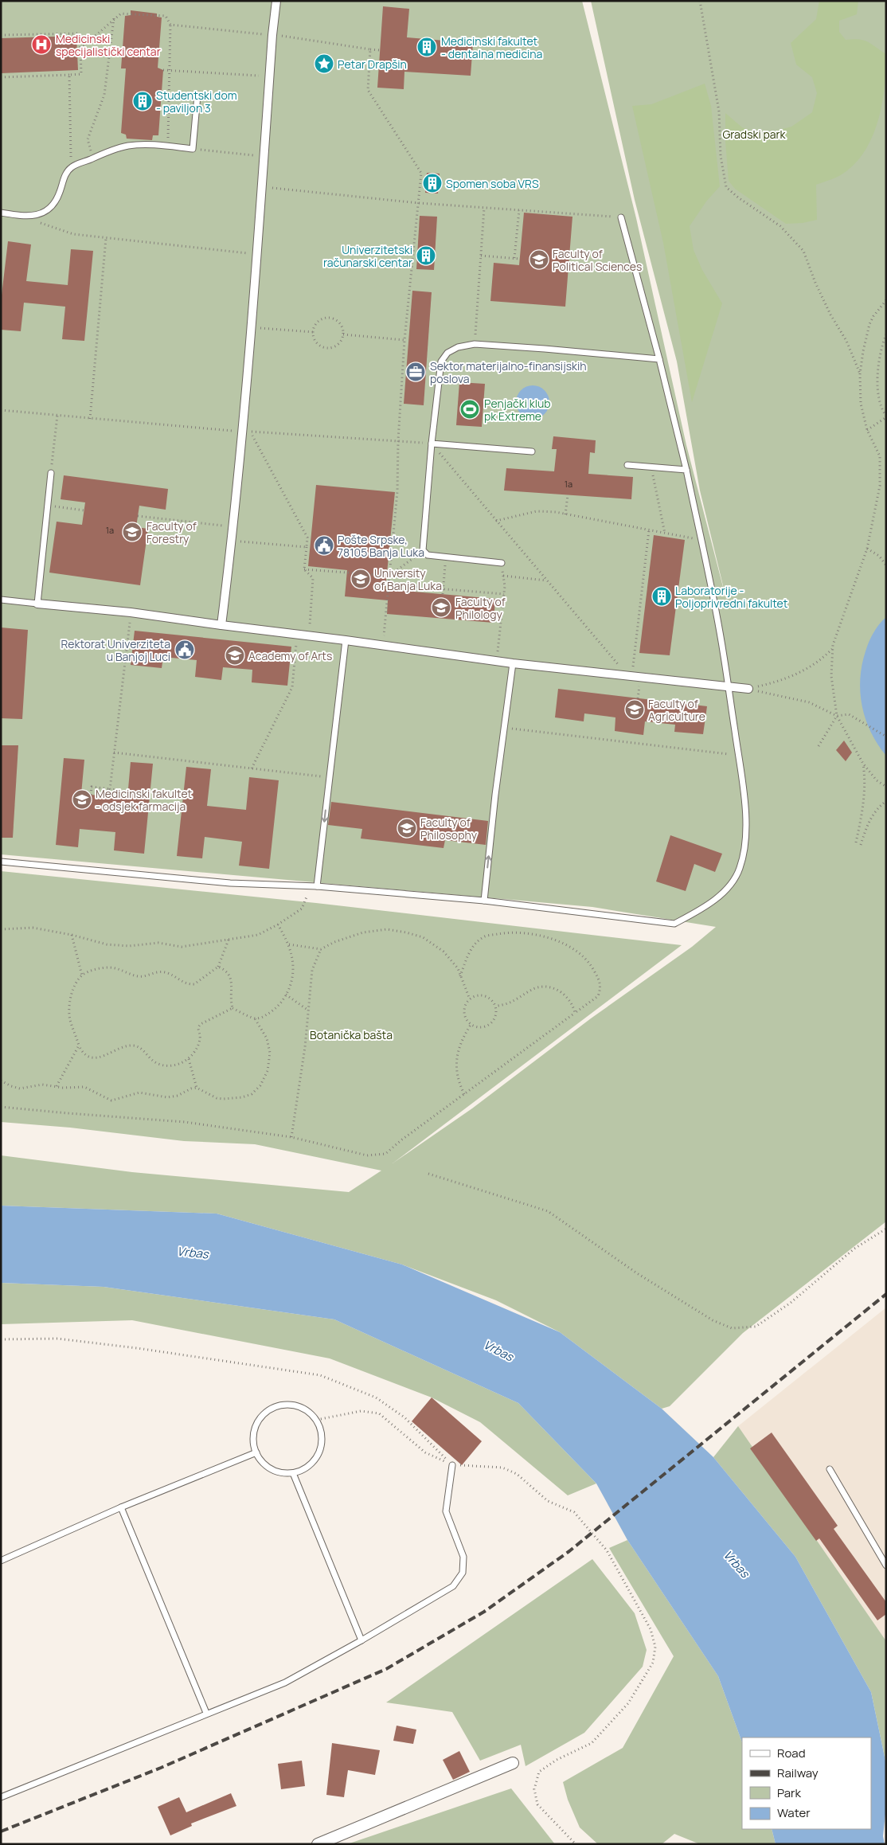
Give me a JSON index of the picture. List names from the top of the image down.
{
  "water": ["Vrbas"],
  "parks": ["Gradski park", "Botanička bašta"],
  "places": {
    "hospital": ["Medicinski specijalistički centar"],
    "building": [
      "Medicinski fakultet - dentalna medicina",
      "Studentski dom - paviljon 3",
      "Spomen soba VRS",
      "Univerzitetski računarski centar",
      "Laboratorije - Poljoprivredni fakultet"
    ],
    "place": ["Petar Drapšin"],
    "school or university": [
      "Faculty of Political Sciences",
      "Faculty of Forestry",
      "University of Banja Luka",
      "Faculty of Philology",
      "Academy of Arts",
      "Faculty of Agriculture",
      "Medicinski fakultet - odsjek farmacija",
      "Faculty of Philosophy"
    ],
    "office": ["Sektor materijalno-finansijskih poslova"],
    "sports": ["Penjački klub pk Extreme"],
    "public building": ["Pošte Srpske, 78105 Banja Luka", "Rektorat Univerziteta u Banjoj Luci"]
  },
  "house_numbers": ["1а", "1a"],
  "legend": [
    "Road",
    "Railway",
    "Park",
    "Water"
  ]
}
